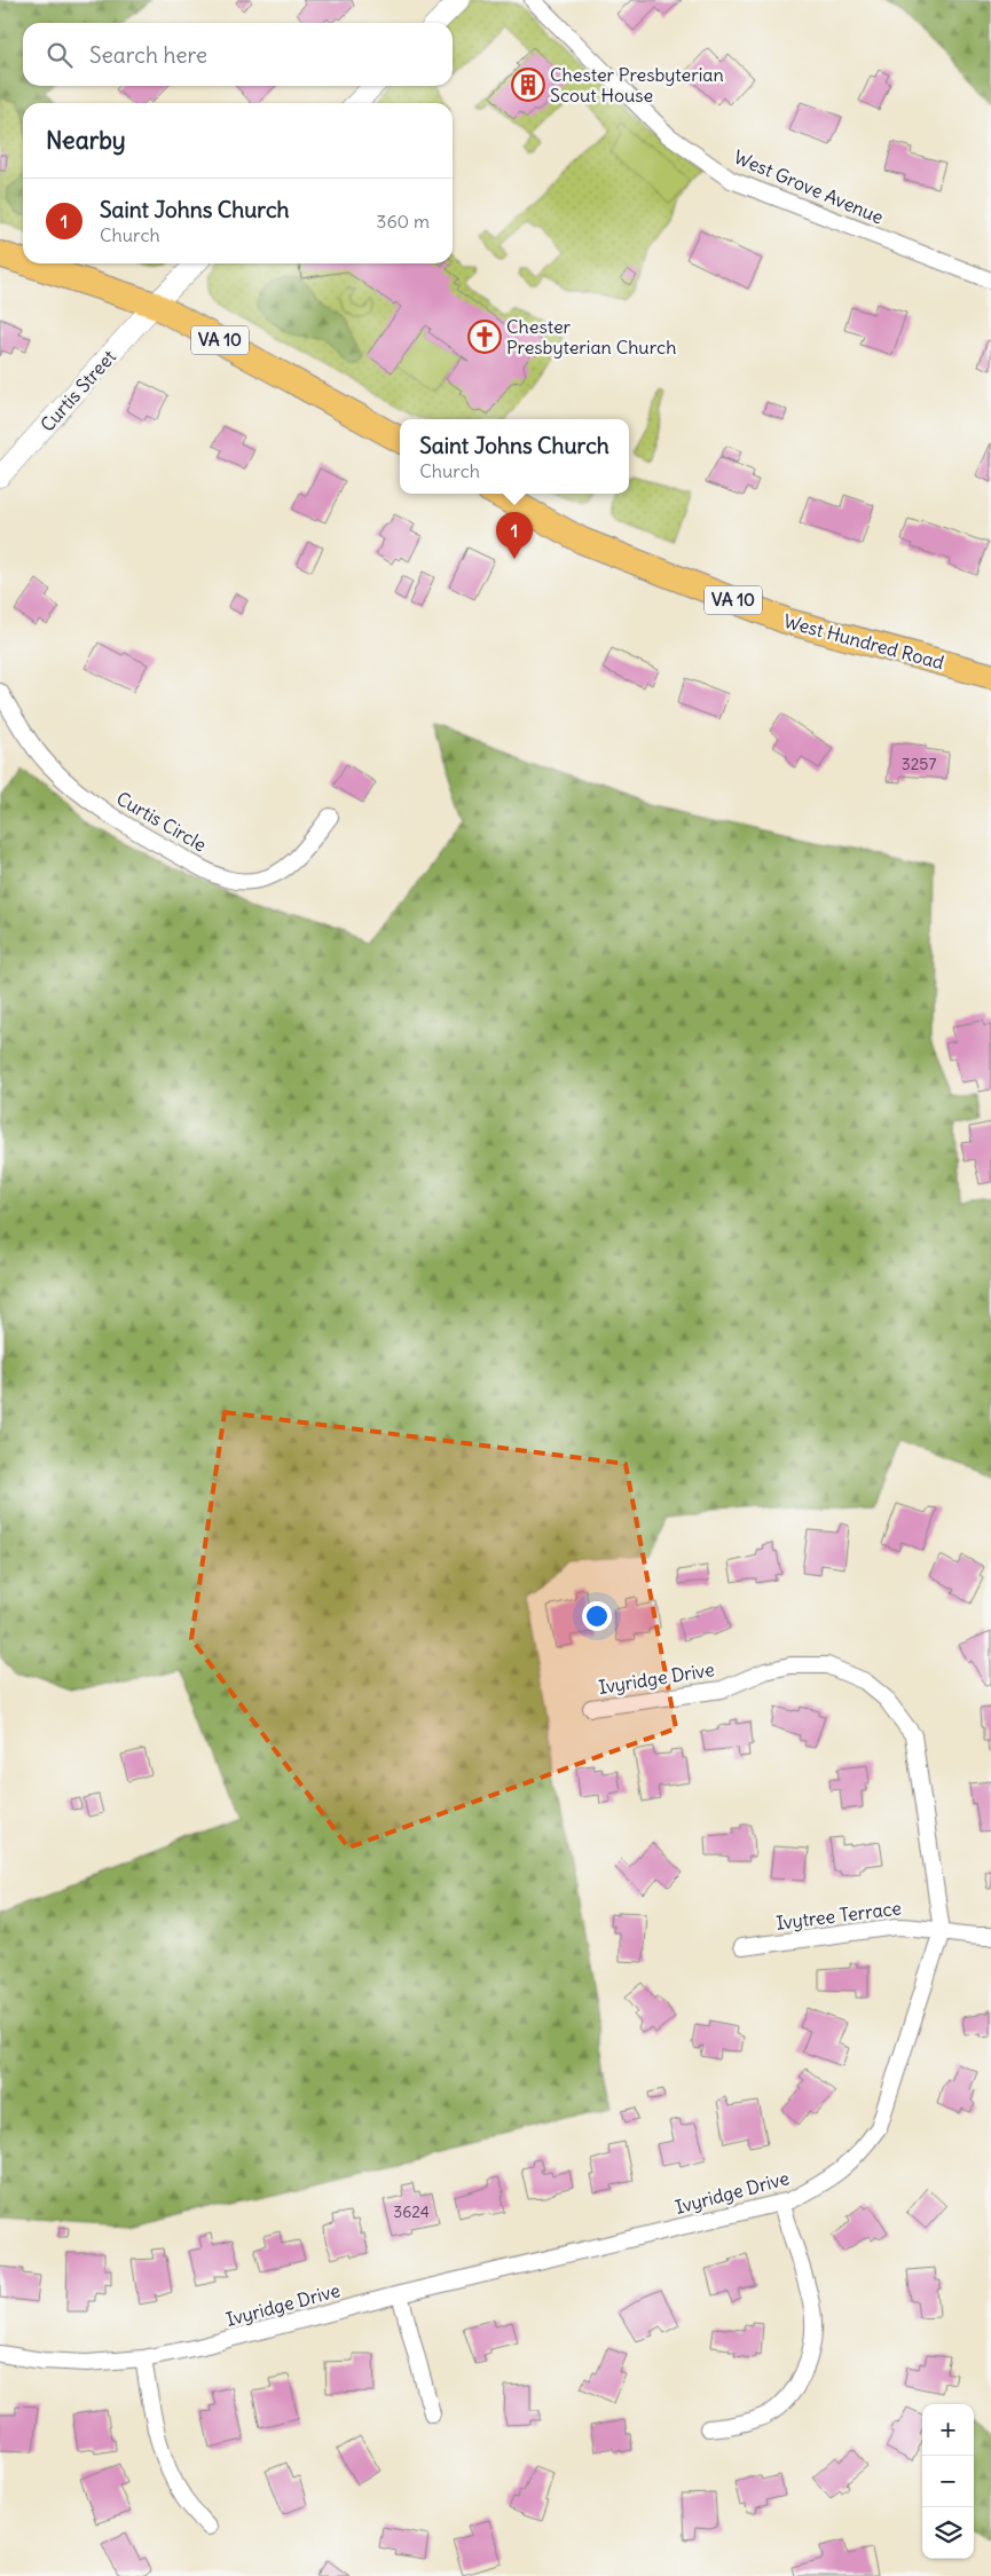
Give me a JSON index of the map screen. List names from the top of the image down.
{
  "streets": {
    "main road": ["VA 10", "West Hundred Road"],
    "street": [
      "West Grove Avenue",
      "Curtis Street",
      "Curtis Circle",
      "Ivyridge Drive",
      "Ivytree Terrace"
    ]
  },
  "crossings": [
    ["VA 10", "Curtis Street"],
    ["Ivyridge Drive", "Ivytree Terrace"]
  ],
  "places": {
    "building": ["Chester Presbyterian Scout House"],
    "church": ["Chester Presbyterian Church"]
  },
  "house_numbers": ["3257", "3624"],
  "page": {
    "search": "Search here",
    "heading": "Nearby",
    "list": [
      {
        "mark": "1",
        "name": "Saint Johns Church",
        "note": "Church",
        "value": "360 m"
      }
    ],
    "popup": ["Saint Johns Church", "Church"],
    "pins": "1",
    "map_buttons": ["+", "−"]
  }
}
